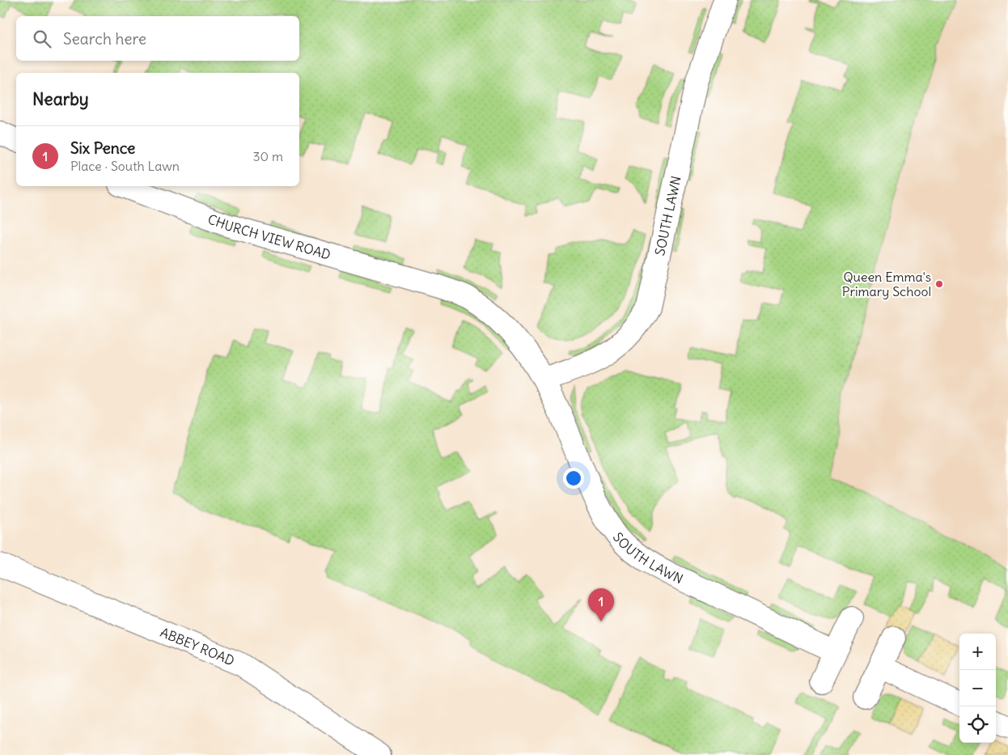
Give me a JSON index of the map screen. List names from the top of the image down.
{
  "streets": {
    "street": ["SOUTH LAWN", "CHURCH VIEW ROAD", "ABBEY ROAD"]
  },
  "crossings": [
    ["SOUTH LAWN", "CHURCH VIEW ROAD"]
  ],
  "places": ["Queen Emma's Primary School"],
  "page": {
    "search": "Search here",
    "heading": "Nearby",
    "list": [
      {
        "mark": "1",
        "name": "Six Pence",
        "note": "Place · South Lawn",
        "value": "30 m"
      }
    ],
    "pins": "1",
    "map_buttons": ["+", "−"]
  }
}
